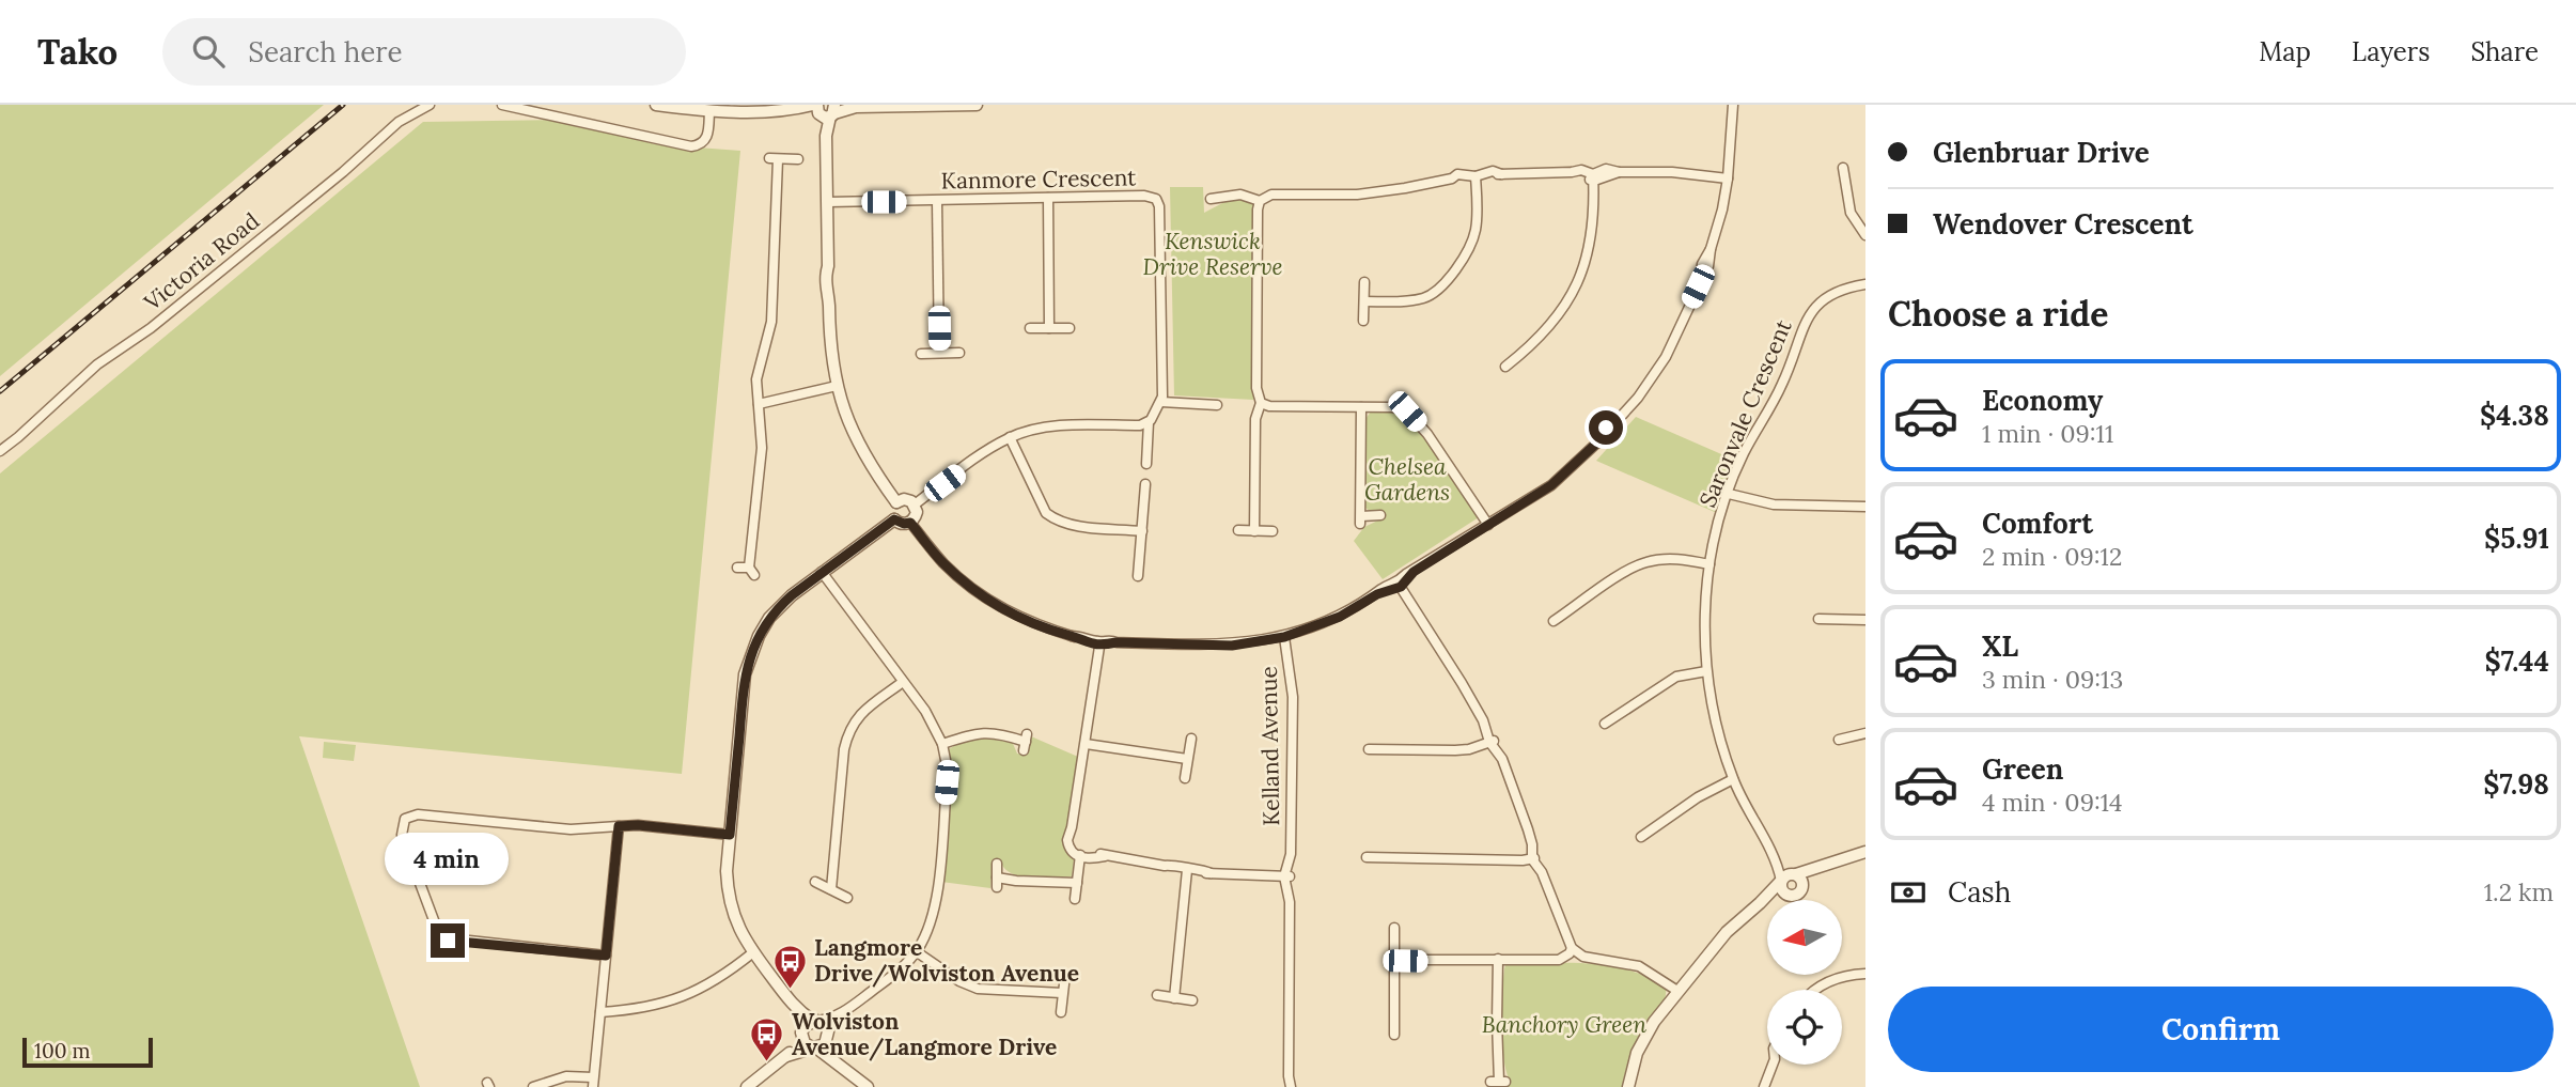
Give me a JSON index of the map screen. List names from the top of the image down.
{
  "streets": {
    "street": [
      "Kanmore Crescent",
      "Victoria Road",
      "Saronvale Crescent",
      "Kelland Avenue"
    ]
  },
  "parks": ["Kenswick Drive Reserve", "Chelsea Gardens", "Banchory Green"],
  "places": {
    "bus stop": ["Langmore Drive/Wolviston Avenue", "Wolviston Avenue/Langmore Drive"]
  },
  "scale_bar": "100 m",
  "north": "left",
  "page": {
    "header": "Tako",
    "search": "Search here",
    "nav": ["Map", "Layers", "Share"],
    "banner": ["Glenbruar Drive", "Wendover Crescent"],
    "heading": "Choose a ride",
    "list": [
      {
        "name": "Economy",
        "note": "1 min · 09:11",
        "value": "$4.38"
      },
      {
        "name": "Comfort",
        "note": "2 min · 09:12",
        "value": "$5.91"
      },
      {
        "name": "XL",
        "note": "3 min · 09:13",
        "value": "$7.44"
      },
      {
        "name": "Green",
        "note": "4 min · 09:14",
        "value": "$7.98"
      }
    ],
    "bubble": "4 min",
    "pay": ["Cash", "1.2 km"],
    "buttons": "Confirm",
    "scale": "100 m"
  }
}
